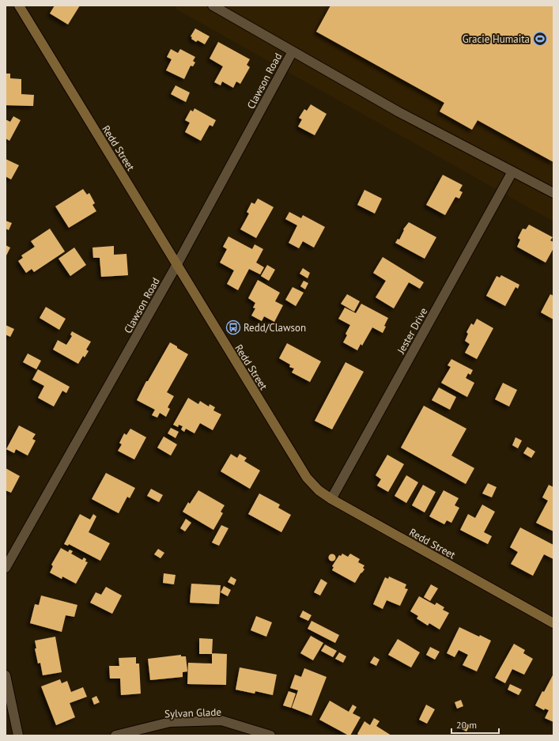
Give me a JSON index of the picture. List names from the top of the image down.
{
  "streets": {
    "street": [
      "Clawson Road",
      "Redd Street",
      "Jester Drive",
      "Sylvan Glade"
    ]
  },
  "crossings": [
    ["Clawson Road", "Redd Street"],
    ["Redd Street", "Jester Drive"]
  ],
  "places": {
    "sports": ["Gracie Humaita"],
    "bus stop": ["Redd/Clawson"]
  },
  "scale_bar": "20 m"
}
